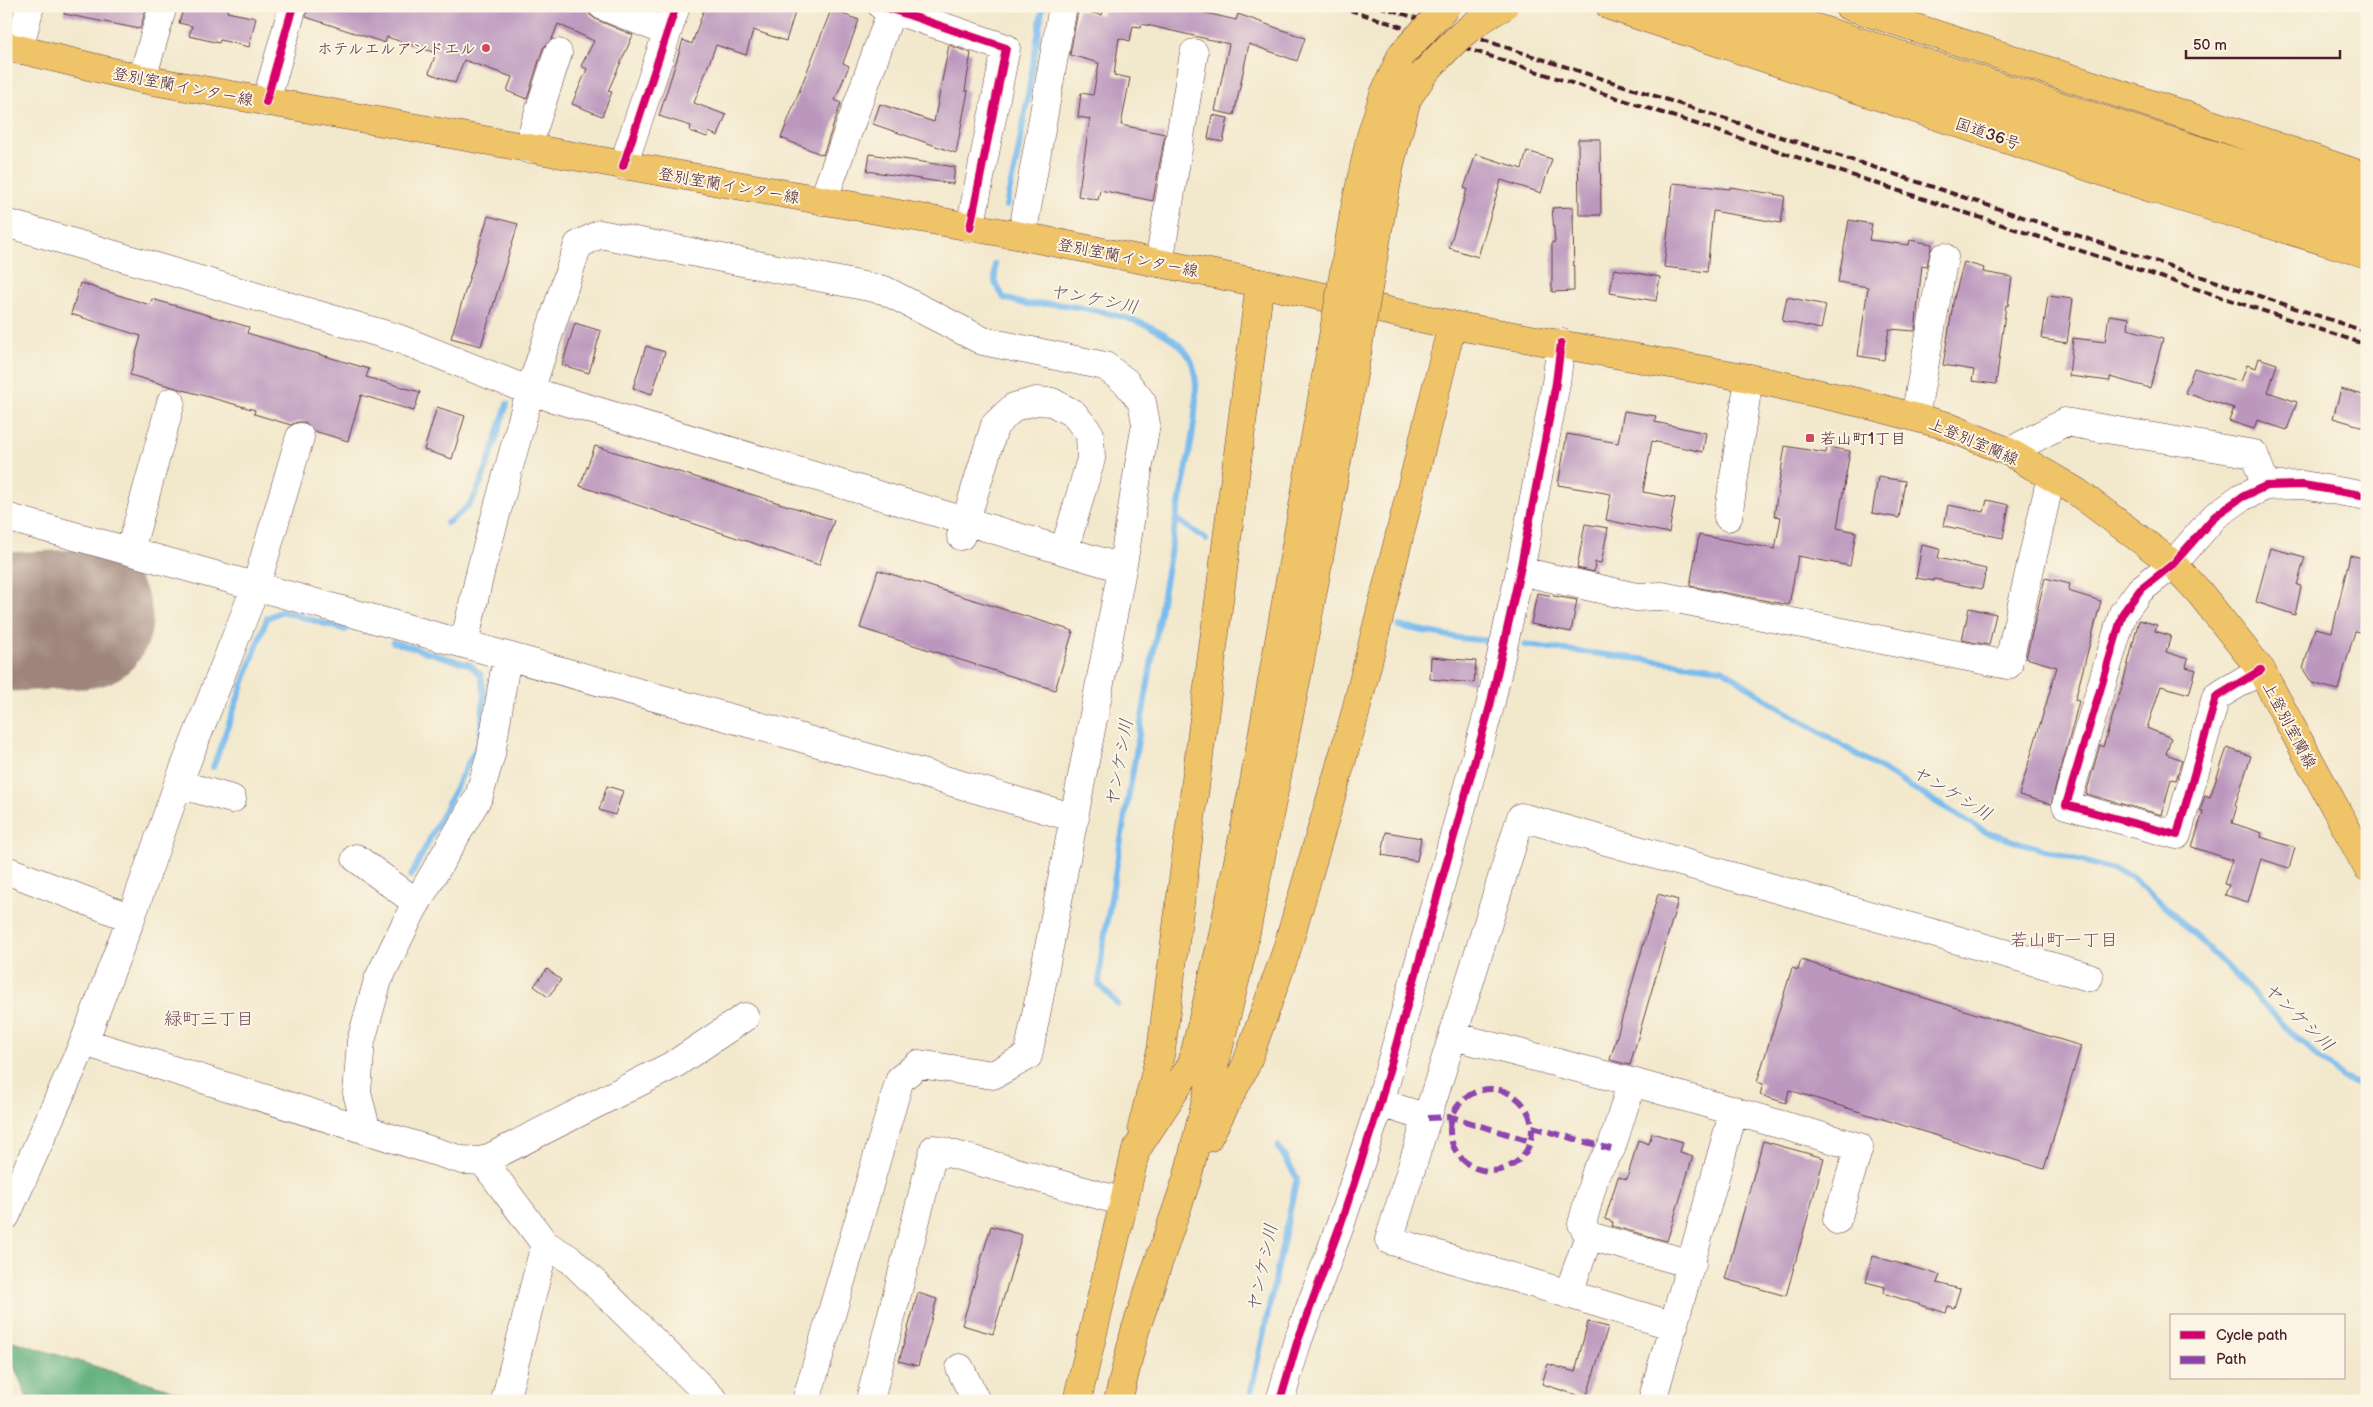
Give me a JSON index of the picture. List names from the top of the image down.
{
  "streets": {
    "main road": ["登別室蘭インター線", "国道36号", "上登別室蘭線"]
  },
  "crossings": [
    ["登別室蘭インター線", "上登別室蘭線"]
  ],
  "districts": ["若山町一丁目", "緑町三丁目"],
  "water": ["ヤンケシ川"],
  "places": {
    "other": ["ホテルエルアンドエル"],
    "transit": ["若山町1丁目"]
  },
  "legend": ["Cycle path", "Path"],
  "scale_bar": "50 m"
}
